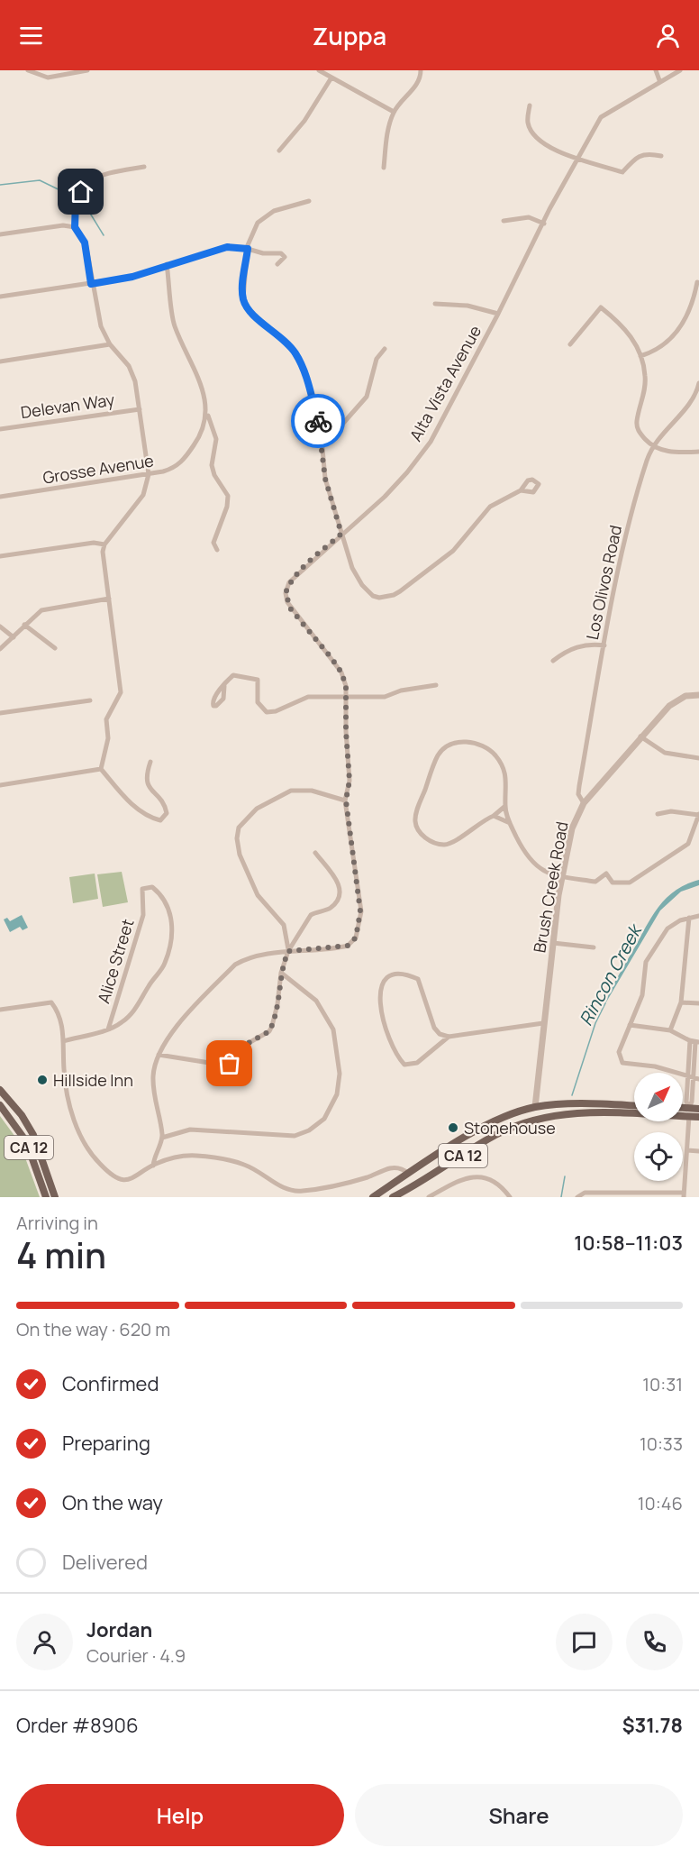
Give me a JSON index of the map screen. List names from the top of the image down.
{
  "streets": {
    "main road": ["CA 12"],
    "street": [
      "Alta Vista Avenue",
      "Delevan Way",
      "Grosse Avenue",
      "Los Olivos Road",
      "Brush Creek Road",
      "Alice Street"
    ]
  },
  "crossings": [
    ["Los Olivos Road", "Brush Creek Road"],
    ["Brush Creek Road", "CA 12"]
  ],
  "water": ["Rincon Creek"],
  "places": ["Hillside Inn", "Stonehouse"],
  "north": "top right",
  "page": {
    "header": "Zuppa",
    "heading": ["4 min", "Arriving in", "10:58–11:03"],
    "panel": [
      "Jordan",
      "Courier · 4.9",
      "Order #8906",
      "$31.78"
    ],
    "bar": "On the way · 620 m",
    "list": [
      ["Confirmed", "10:31"],
      ["Preparing", "10:33"],
      ["On the way", "10:46"],
      "Delivered"
    ],
    "buttons": ["Help", "Share"]
  }
}
